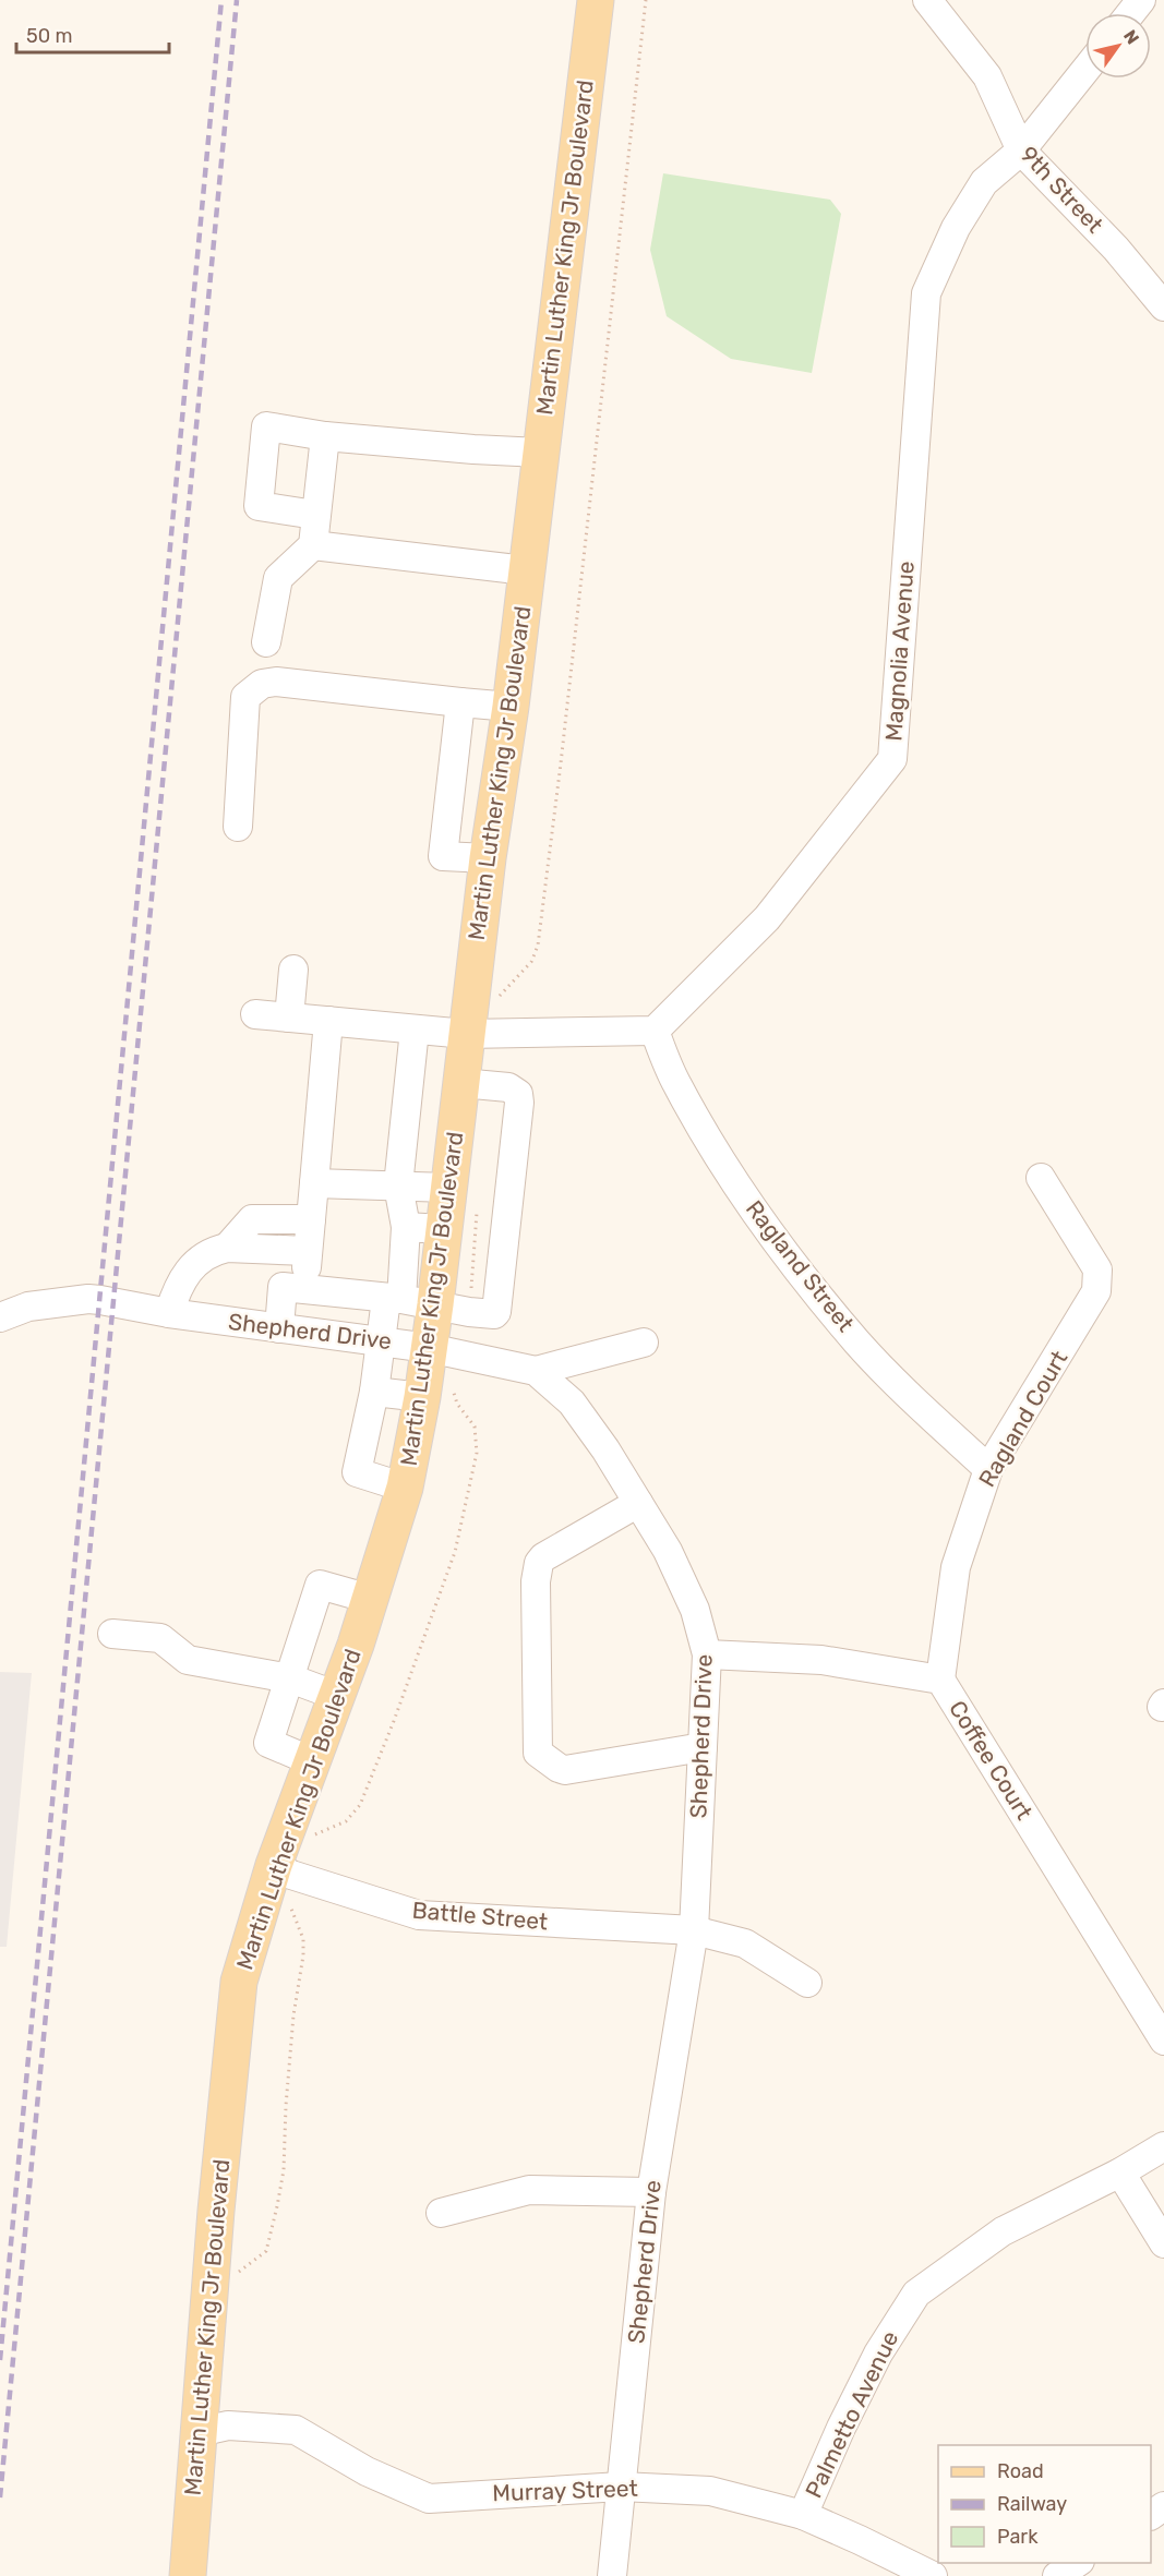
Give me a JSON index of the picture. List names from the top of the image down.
{
  "streets": {
    "main road": ["Martin Luther King Jr Boulevard"],
    "street": [
      "9th Street",
      "Magnolia Avenue",
      "Ragland Street",
      "Shepherd Drive",
      "Ragland Court",
      "Coffee Court",
      "Battle Street",
      "Palmetto Avenue",
      "Murray Street"
    ]
  },
  "crossings": [
    ["9th Street", "Magnolia Avenue"],
    ["Martin Luther King Jr Boulevard", "Shepherd Drive"],
    ["Martin Luther King Jr Boulevard", "Battle Street"],
    ["Martin Luther King Jr Boulevard", "Murray Street"],
    ["Magnolia Avenue", "Ragland Street"],
    ["Ragland Street", "Ragland Court"],
    ["Shepherd Drive", "Coffee Court"],
    ["Shepherd Drive", "Battle Street"],
    ["Shepherd Drive", "Murray Street"],
    ["Ragland Court", "Coffee Court"],
    ["Palmetto Avenue", "Murray Street"]
  ],
  "legend": ["Road", "Railway", "Park"],
  "scale_bar": "50 m",
  "north": "top right"
}
